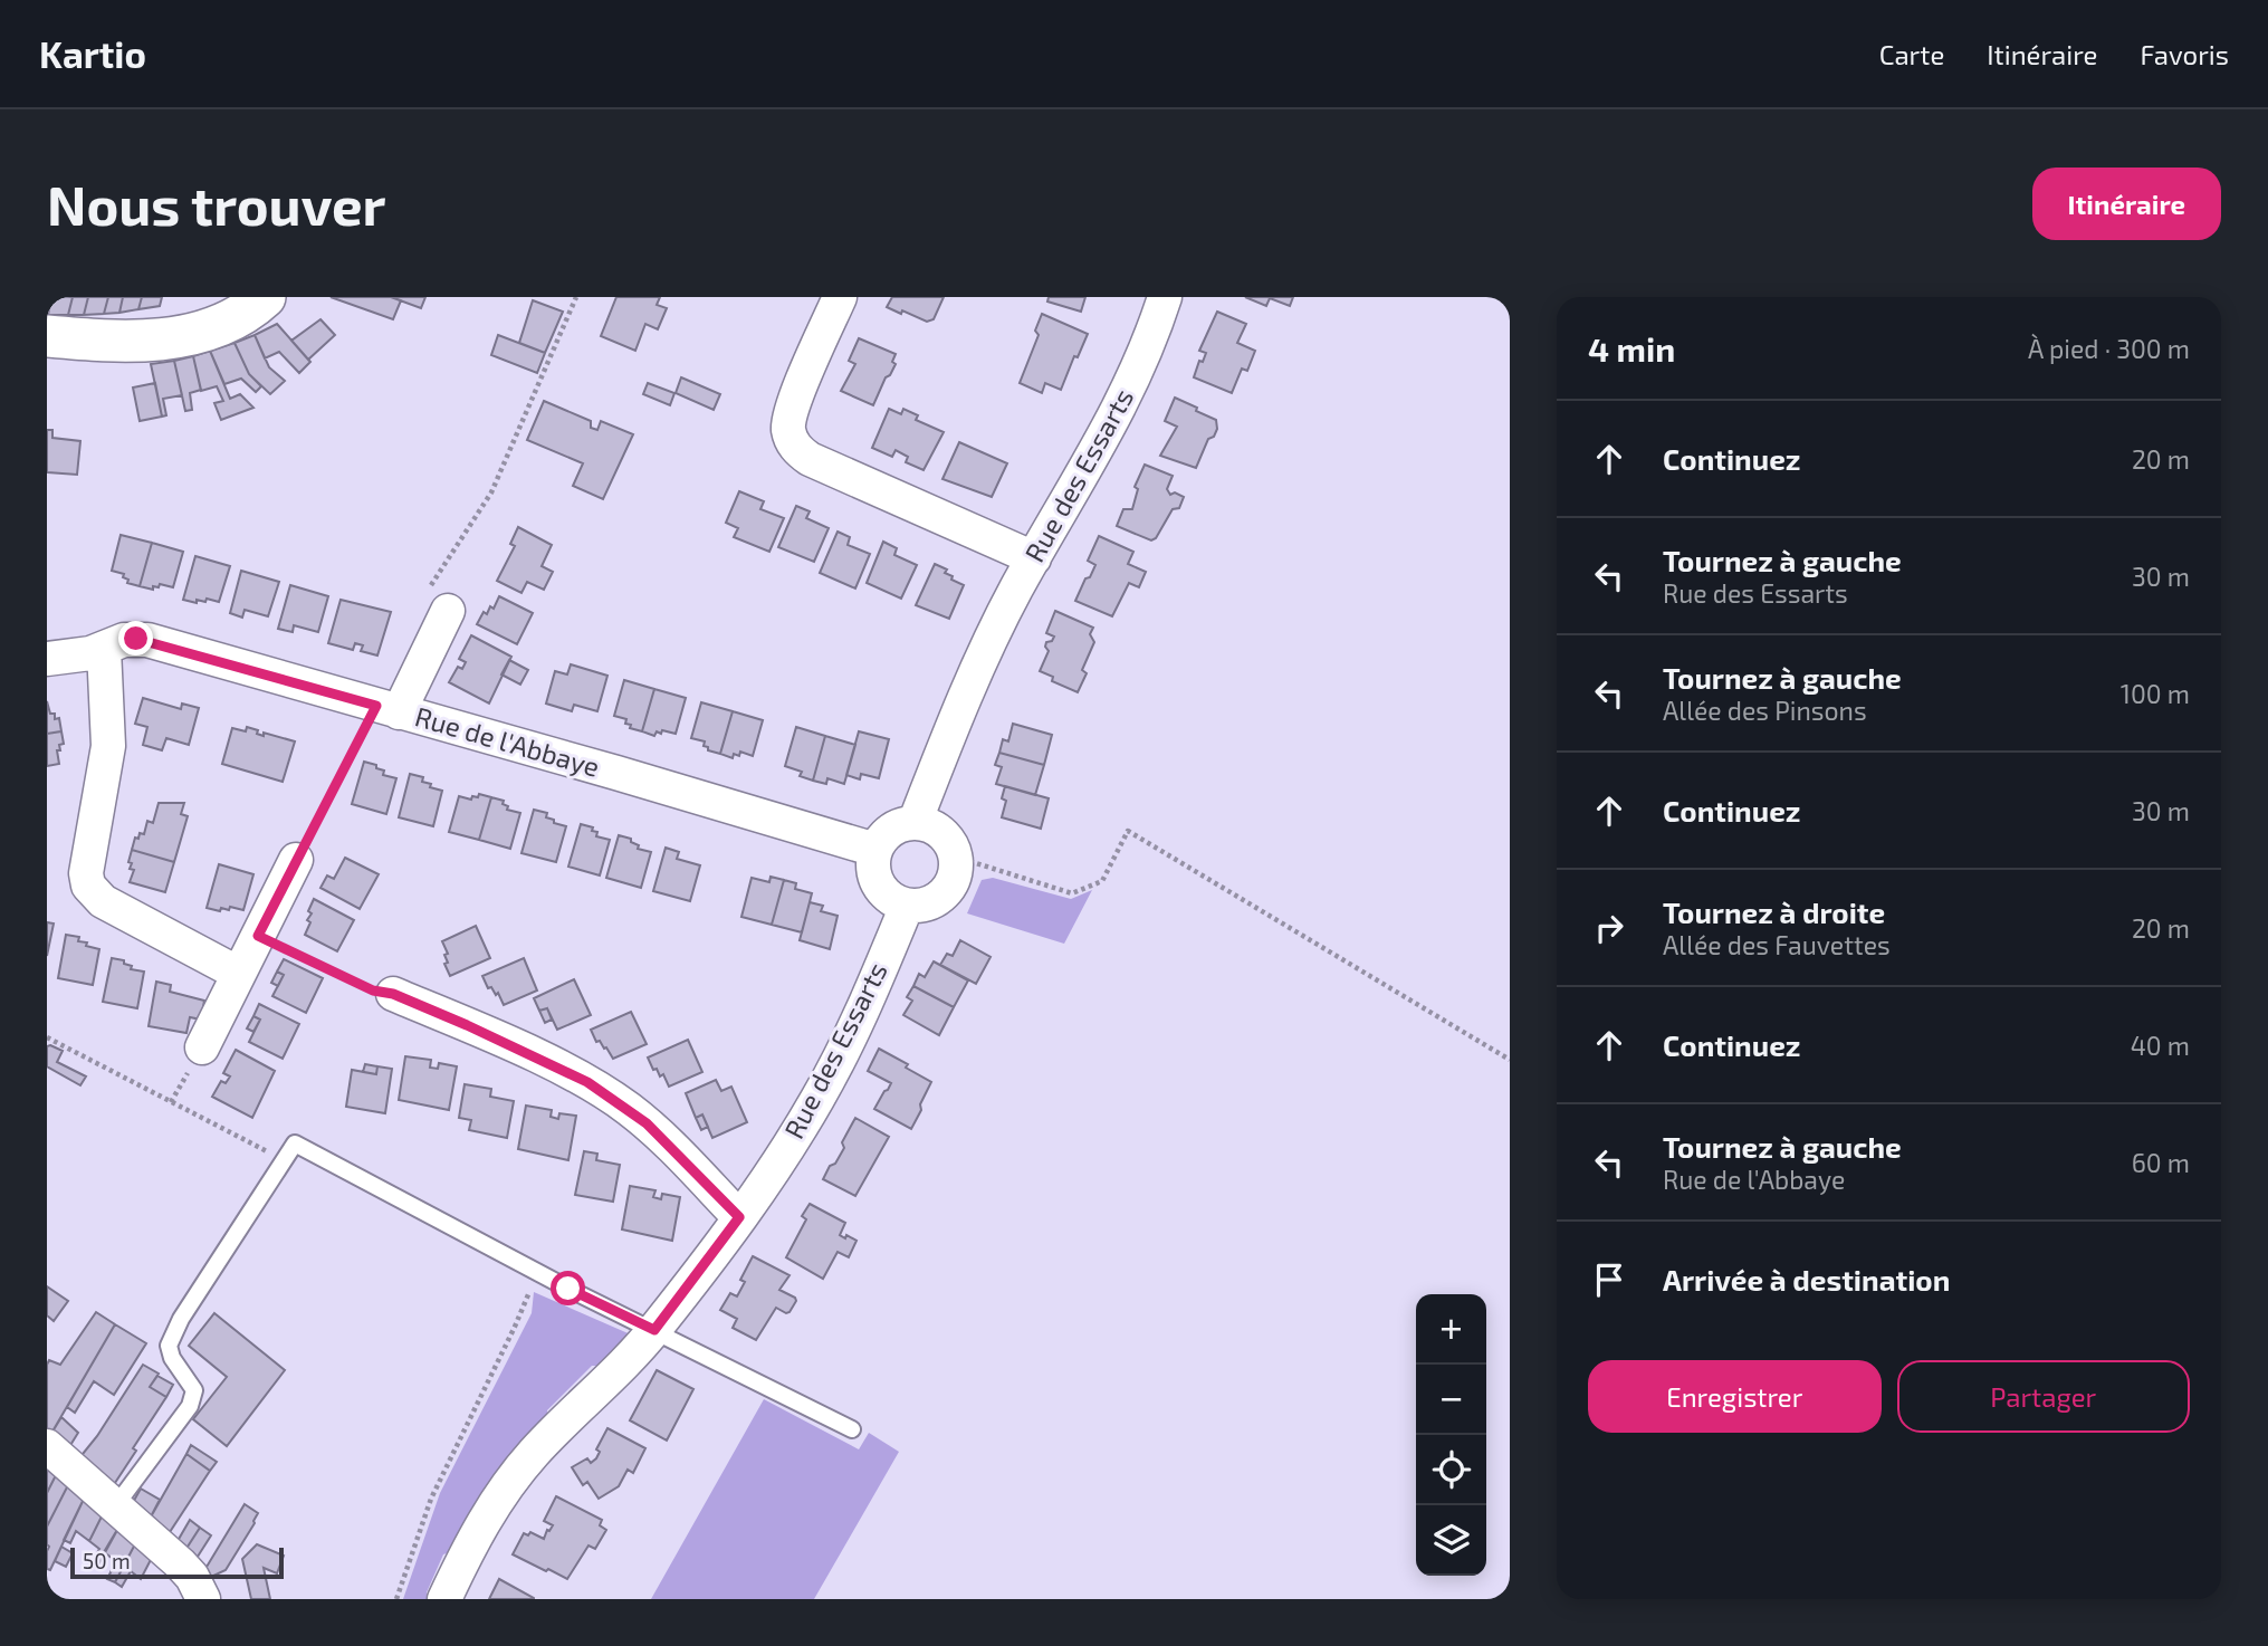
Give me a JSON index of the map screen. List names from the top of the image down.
{
  "streets": {
    "street": ["Rue des Essarts", "Rue de l'Abbaye"]
  },
  "crossings": [
    ["Rue des Essarts", "Rue de l'Abbaye"]
  ],
  "scale_bar": "50 m",
  "page": {
    "header": "Kartio",
    "nav": ["Carte", "Itinéraire", "Favoris"],
    "buttons": [
      "Itinéraire",
      ["Enregistrer", "Partager"]
    ],
    "title": "Nous trouver",
    "heading": ["4 min", "À pied · 300 m"],
    "list": [
      ["Continuez", "20 m"],
      ["Tournez à gauche", "Rue des Essarts", "30 m"],
      ["Tournez à gauche", "Allée des Pinsons", "100 m"],
      ["Continuez", "30 m"],
      ["Tournez à droite", "Allée des Fauvettes", "20 m"],
      ["Continuez", "40 m"],
      ["Tournez à gauche", "Rue de l'Abbaye", "60 m"],
      "Arrivée à destination"
    ],
    "map_buttons": ["+", "−"],
    "scale": "50 m"
  }
}
